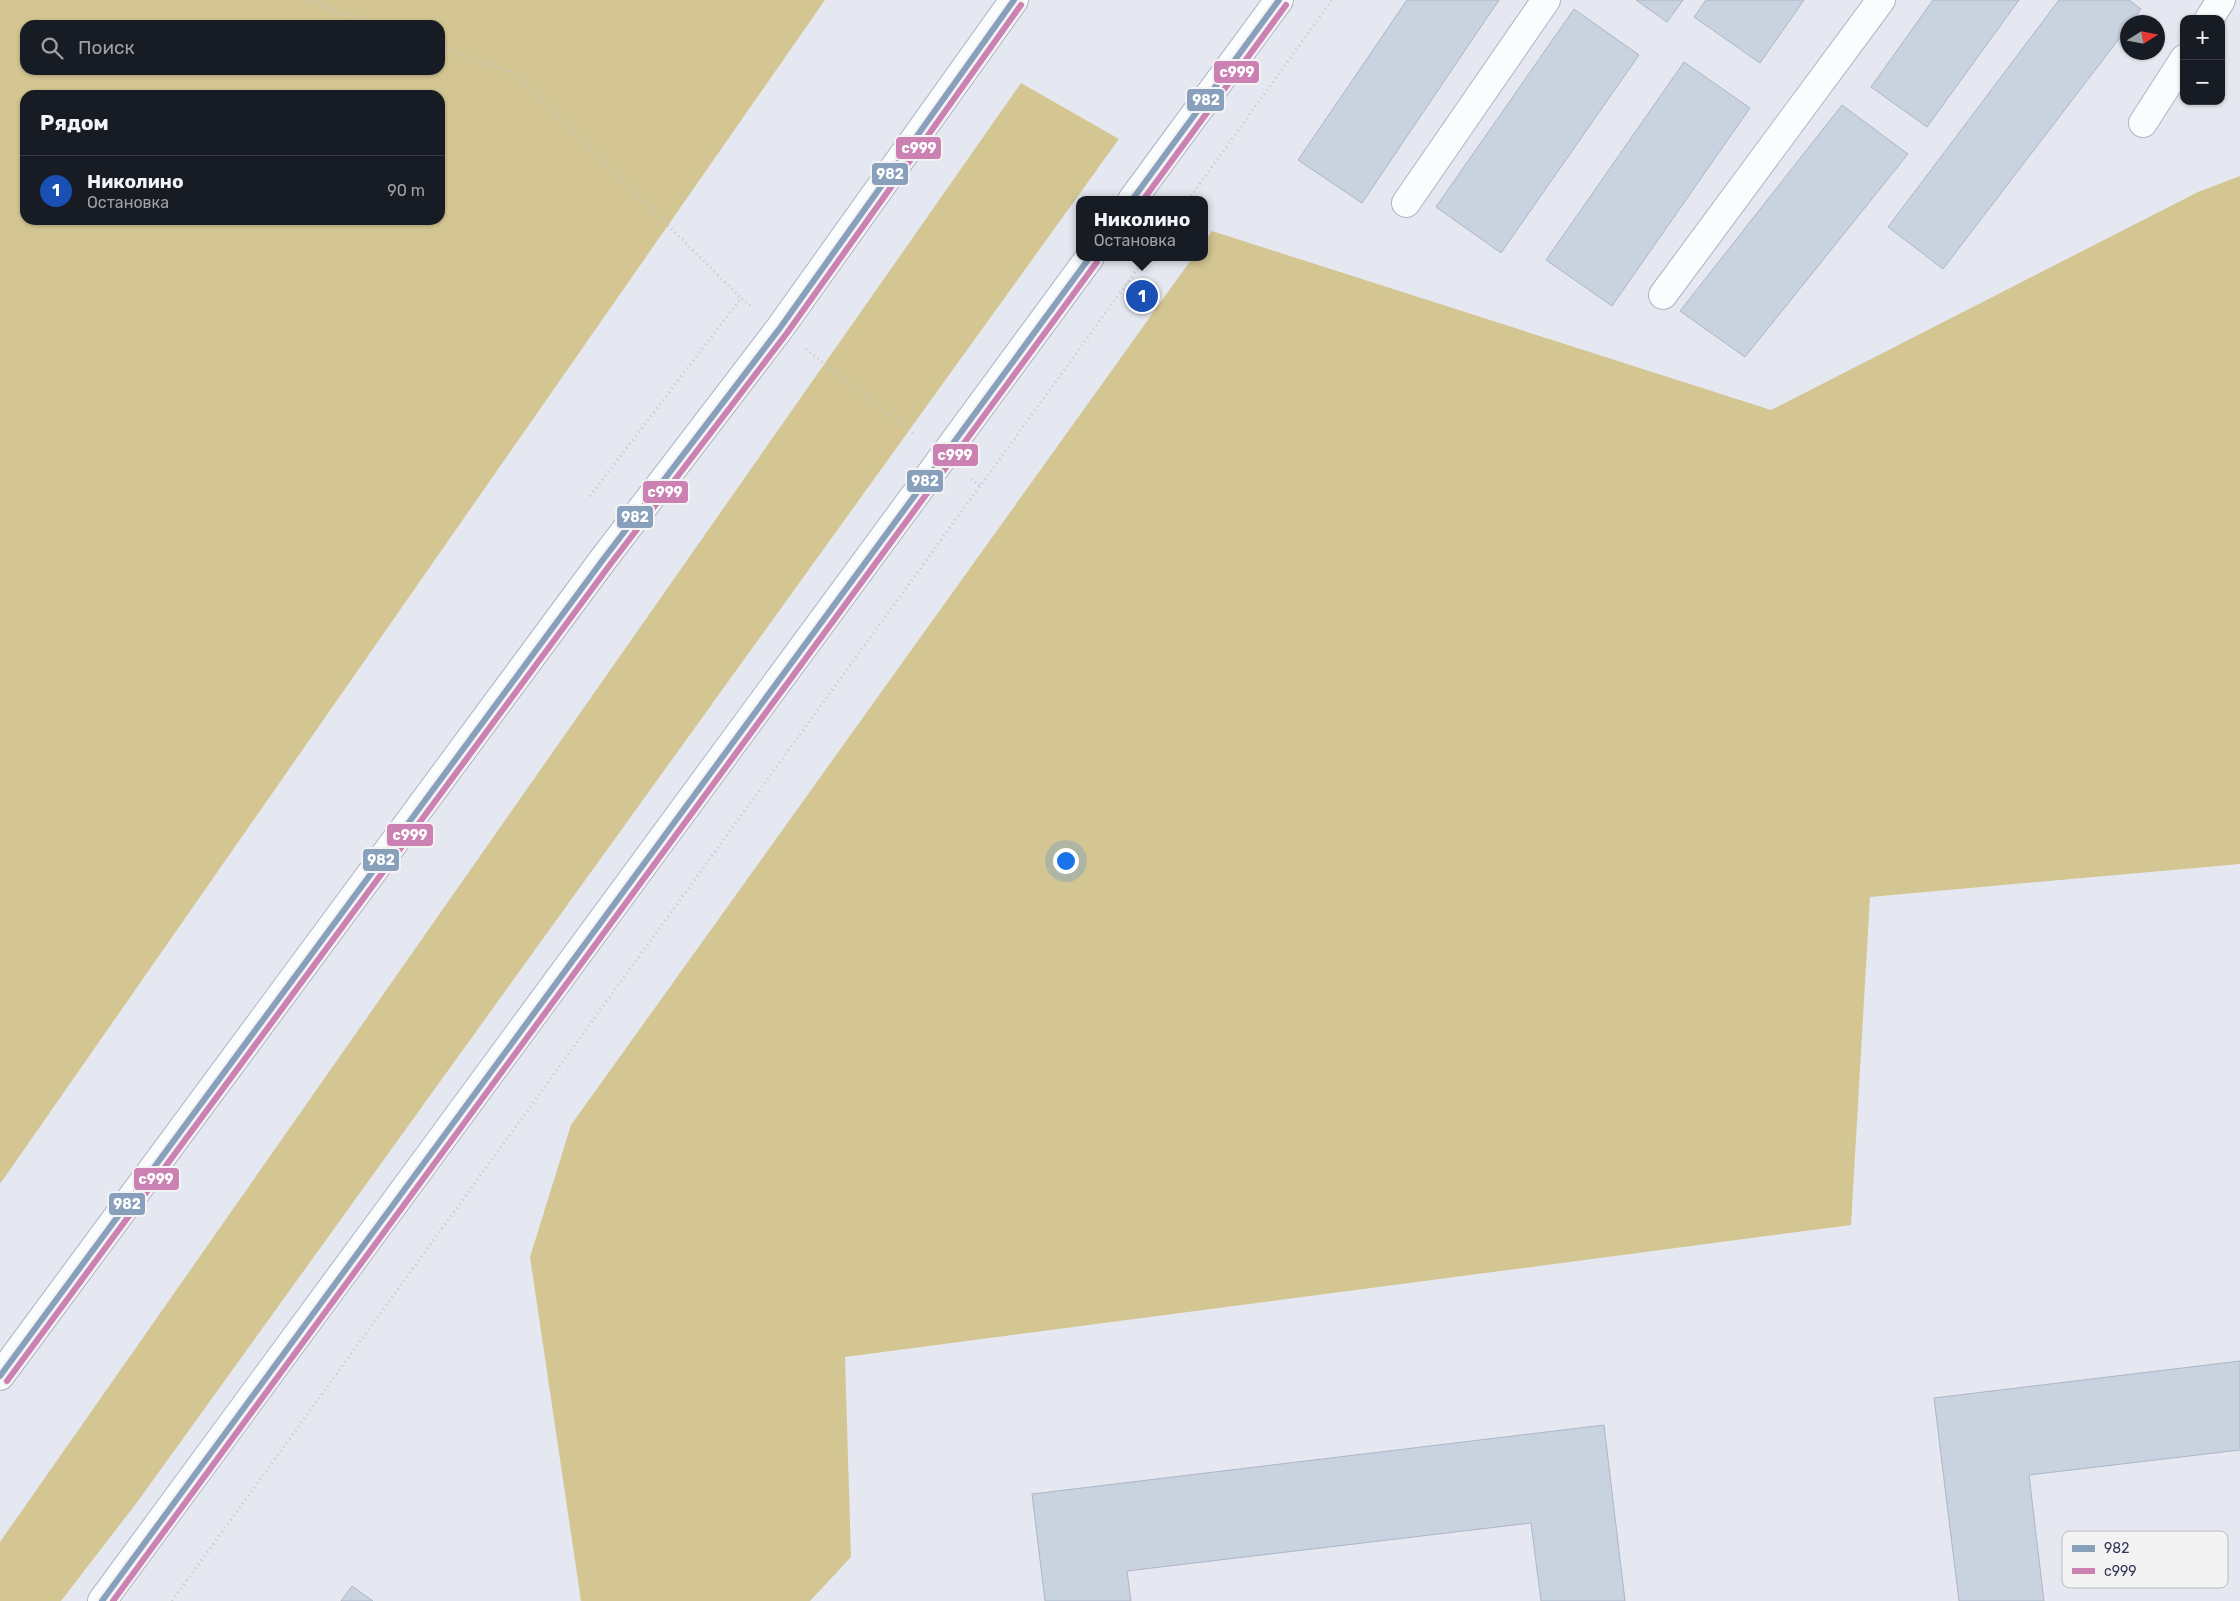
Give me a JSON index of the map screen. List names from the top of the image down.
{
  "lines": ["transit line 982", "transit line с999"],
  "legend": ["982", "с999"],
  "north": "right",
  "page": {
    "map_buttons": ["+", "−"],
    "search": "Поиск",
    "heading": "Рядом",
    "list": [
      {
        "mark": "1",
        "name": "Николино",
        "note": "Остановка",
        "value": "90 m"
      }
    ],
    "popup": ["Николино", "Остановка"],
    "pins": "1"
  }
}
